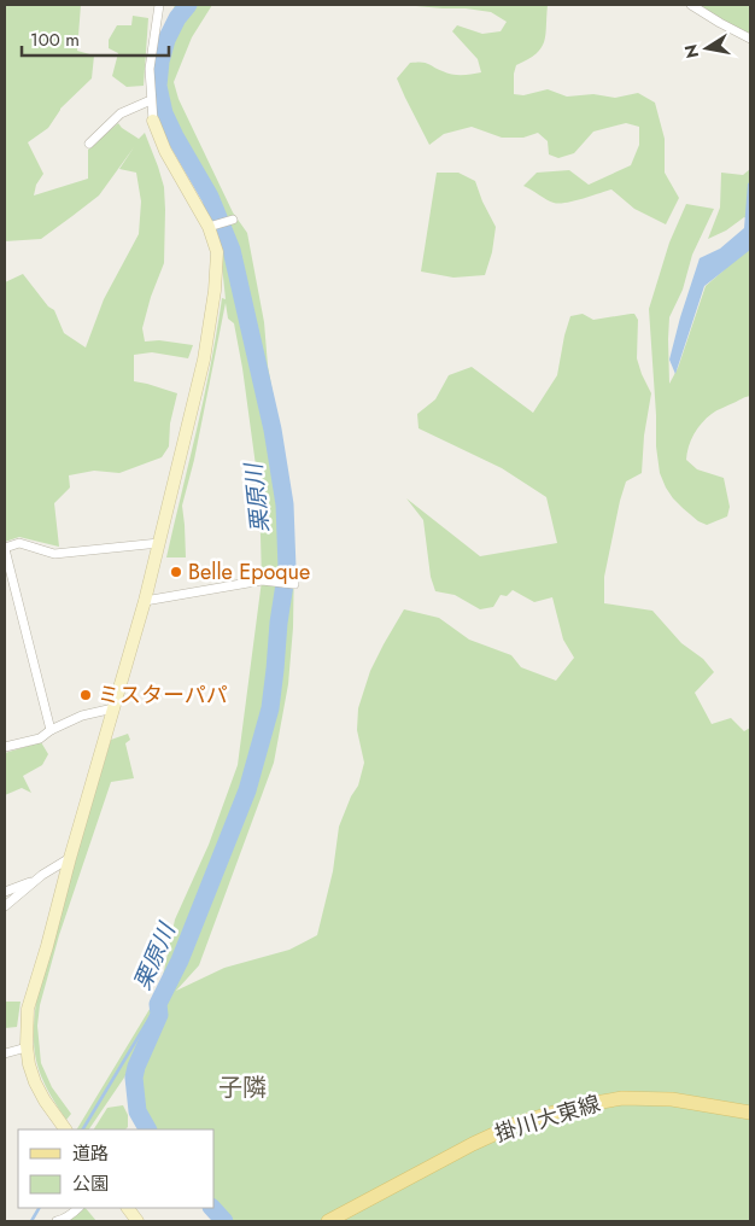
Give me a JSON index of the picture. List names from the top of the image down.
{
  "streets": {
    "main road": ["掛川大東線"]
  },
  "districts": ["子隣"],
  "water": ["栗原川"],
  "places": ["Belle Epoque", "ミスターパパ"],
  "legend": ["道路", "公園"],
  "scale_bar": "100 m",
  "north": "left"
}
